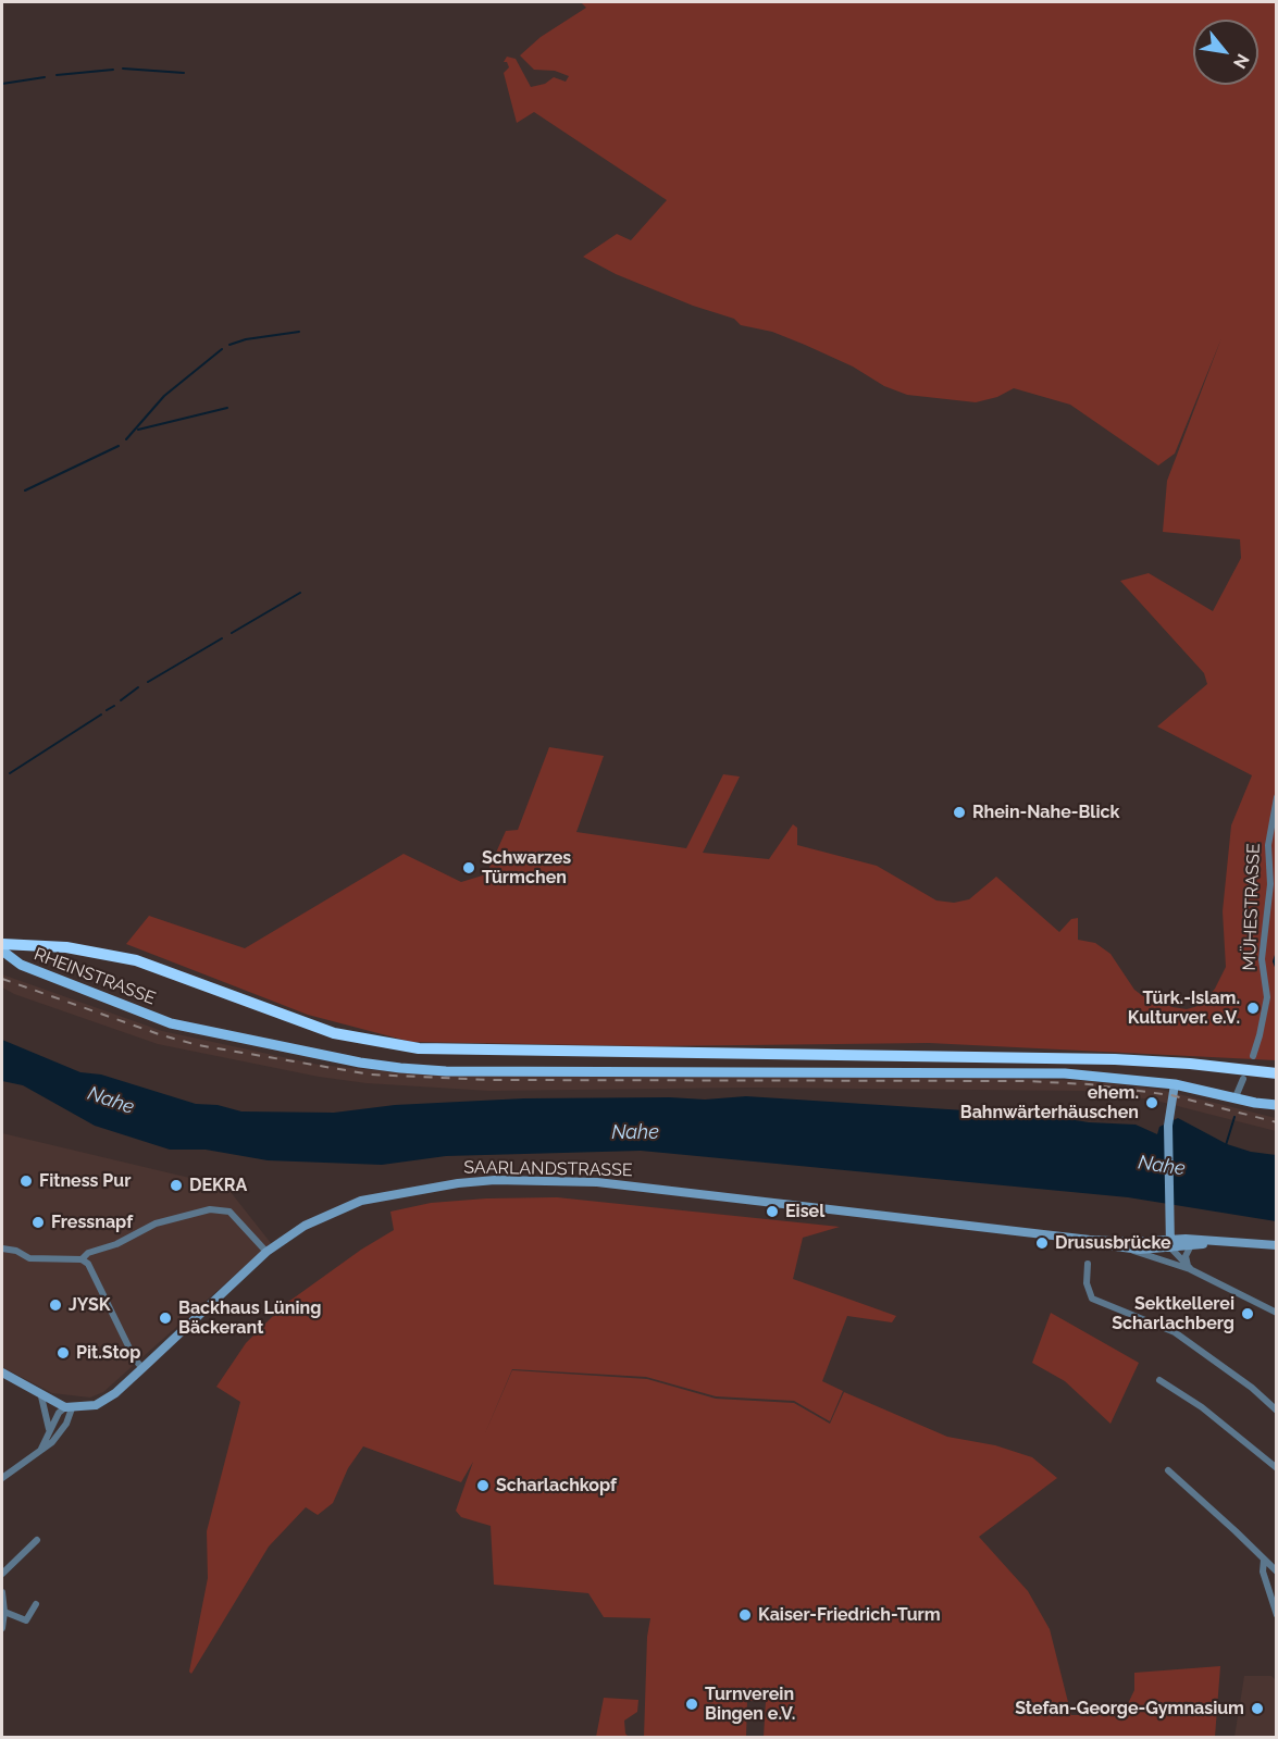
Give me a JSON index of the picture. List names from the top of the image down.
{
  "streets": {
    "main road": ["RHEINSTRASSE", "SAARLANDSTRASSE"],
    "street": ["MÜHESTRASSE"]
  },
  "water": ["Nahe"],
  "places": [
    "Rhein-Nahe-Blick",
    "Schwarzes Türmchen",
    "Türk.-Islam. Kulturver. e.V.",
    "ehem. Bahnwärterhäuschen",
    "Fitness Pur",
    "DEKRA",
    "Eisel",
    "Fressnapf",
    "Drususbrücke",
    "JYSK",
    "Sektkellerei Scharlachberg",
    "Backhaus Lüning Bäckerant",
    "Pit.Stop",
    "Scharlachkopf",
    "Kaiser-Friedrich-Turm",
    "Turnverein Bingen e.V.",
    "Stefan-George-Gymnasium"
  ],
  "north": "bottom right"
}
